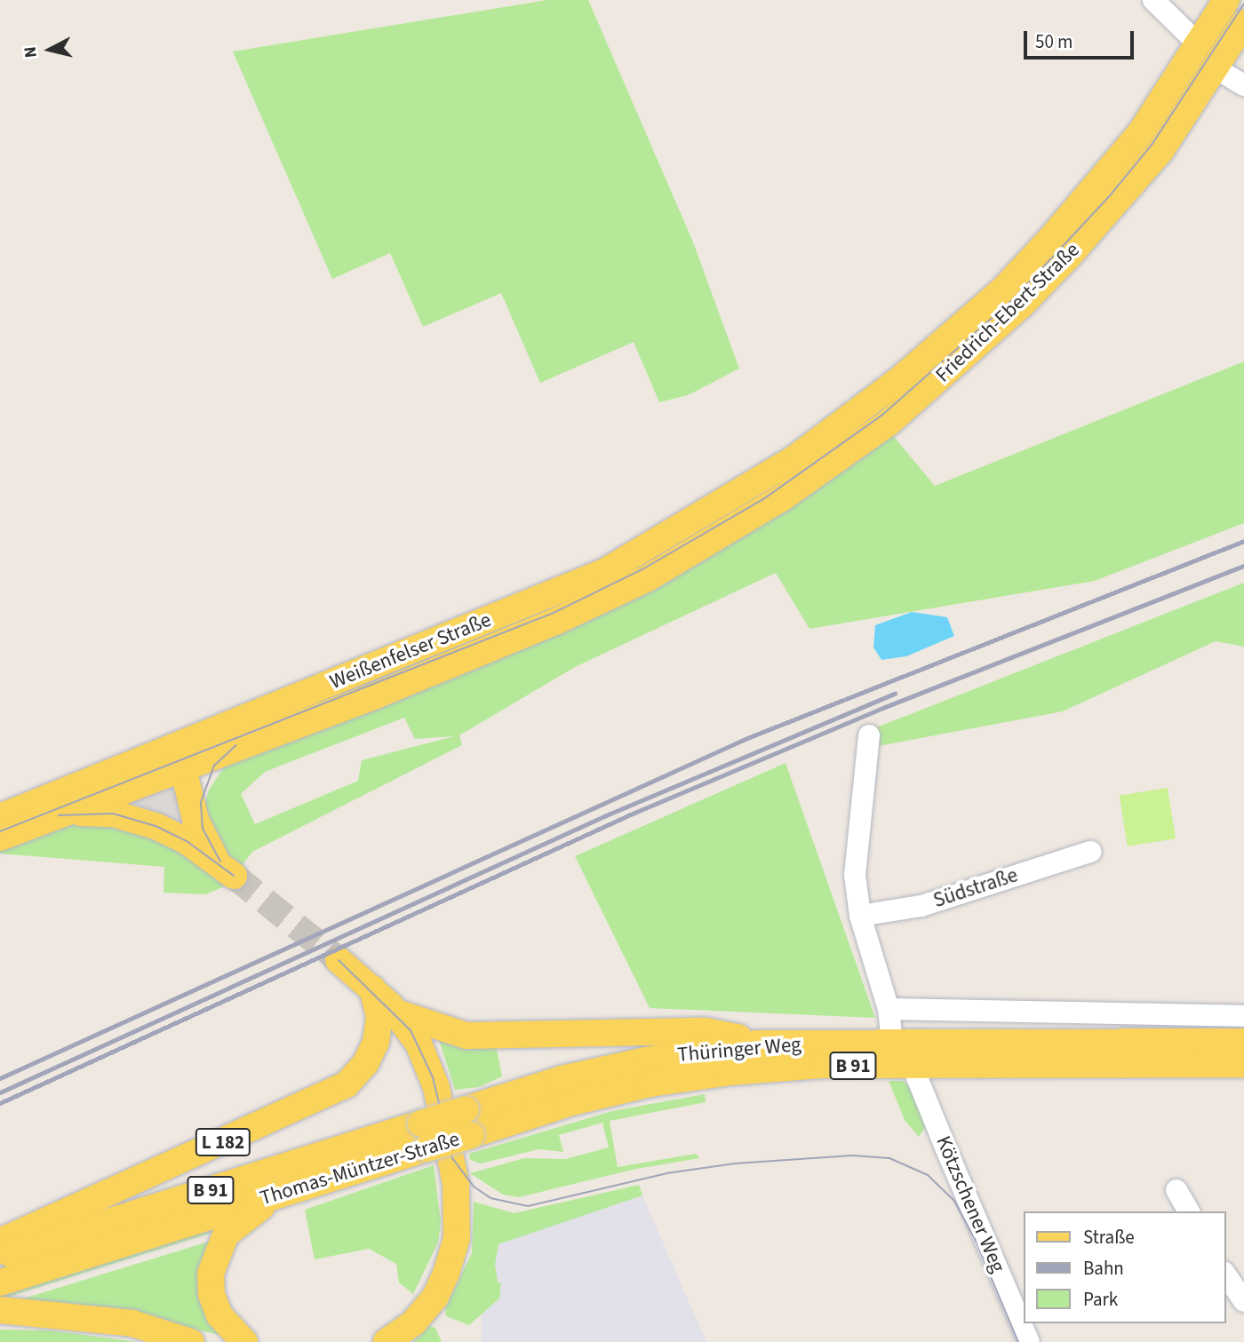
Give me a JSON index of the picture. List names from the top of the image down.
{
  "streets": {
    "main road": [
      "Friedrich-Ebert-Straße",
      "Weißenfelser Straße",
      "Thüringer Weg",
      "B 91",
      "L 182",
      "Thomas-Müntzer-Straße"
    ],
    "street": ["Südstraße", "Kötzschener Weg"]
  },
  "crossings": [
    ["Friedrich-Ebert-Straße", "Weißenfelser Straße"],
    ["Thüringer Weg", "Thomas-Müntzer-Straße"],
    ["Thüringer Weg", "Kötzschener Weg"]
  ],
  "legend": ["Straße", "Bahn", "Park"],
  "scale_bar": "50 m",
  "north": "left"
}
